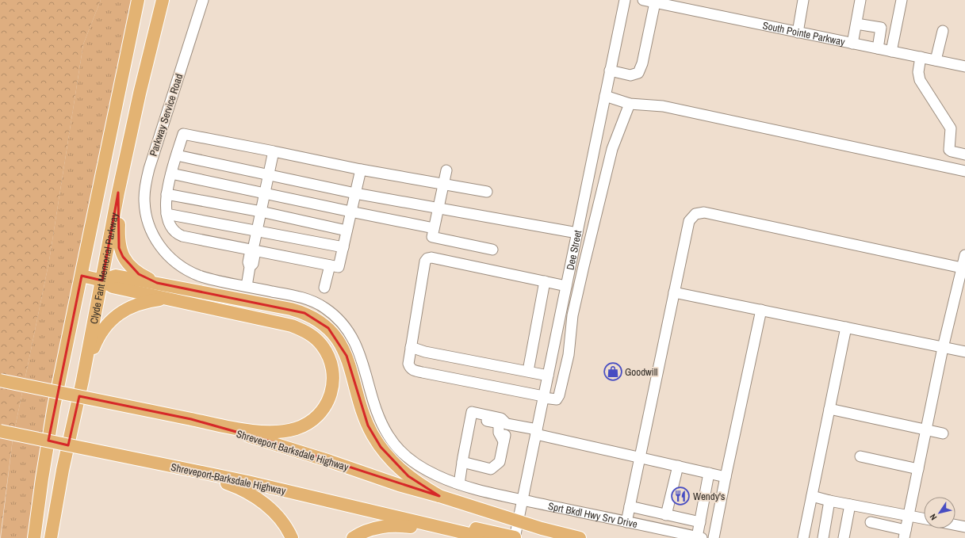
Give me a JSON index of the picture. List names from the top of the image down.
{
  "streets": {
    "main road": ["Clyde Fant Memorial Parkway", "Shreveport Barksdale Highway", "Shreveport-Barksdale Highway"],
    "street": [
      "South Pointe Parkway",
      "Parkway Service Road",
      "Dee Street",
      "Sprt Bkdl Hwy Srv Drive"
    ]
  },
  "crossings": [
    ["Parkway Service Road", "Sprt Bkdl Hwy Srv Drive"],
    ["Dee Street", "Sprt Bkdl Hwy Srv Drive"]
  ],
  "places": {
    "shop": ["Goodwill"],
    "restaurant": ["Wendy's"]
  },
  "north": "bottom left"
}
